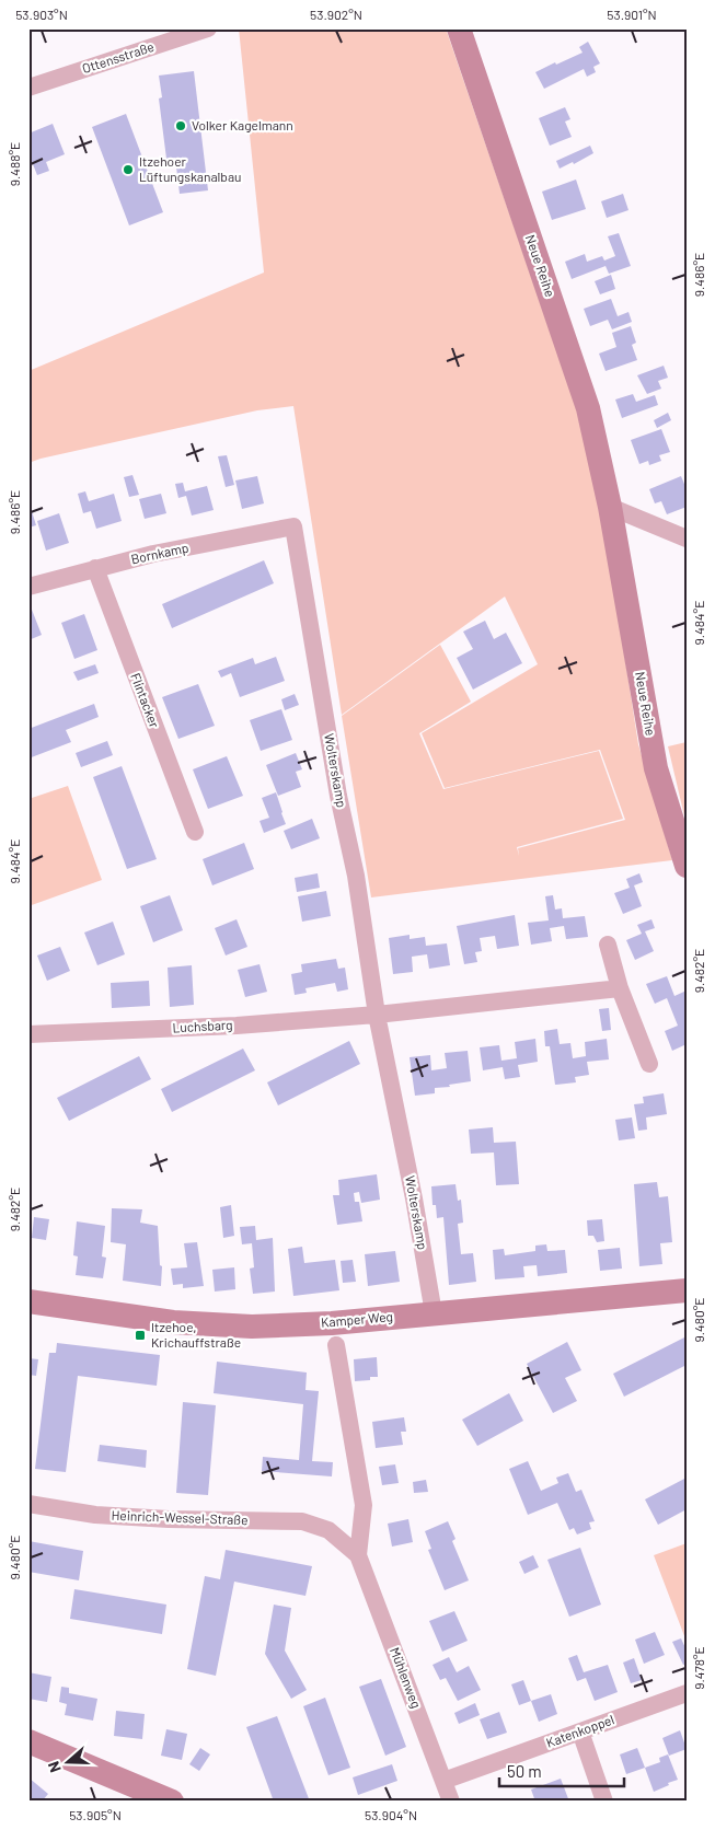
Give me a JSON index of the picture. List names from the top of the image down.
{
  "streets": {
    "street": [
      "Ottensstraße",
      "Neue Reihe",
      "Bornkamp",
      "Flintacker",
      "Wolterskamp",
      "Luchsbarg",
      "Kamper Weg",
      "Heinrich-Wessel-Straße",
      "Mühlenweg",
      "Katenkoppel"
    ]
  },
  "crossings": [
    ["Bornkamp", "Flintacker"],
    ["Bornkamp", "Wolterskamp"],
    ["Wolterskamp", "Luchsbarg"],
    ["Wolterskamp", "Kamper Weg"],
    ["Heinrich-Wessel-Straße", "Mühlenweg"],
    ["Mühlenweg", "Katenkoppel"]
  ],
  "places": {
    "other": ["Volker Kagelmann", "Itzehoer Lüftungskanalbau"],
    "transit": ["Itzehoe, Krichauffstraße"]
  },
  "scale_bar": "50 m",
  "north": "left",
  "coordinates": [
    "53.903°N",
    "53.902°N",
    "53.901°N",
    "9.488°E",
    "9.486°E",
    "9.484°E",
    "9.482°E",
    "9.480°E",
    "9.478°E",
    "53.905°N",
    "53.904°N"
  ]
}
